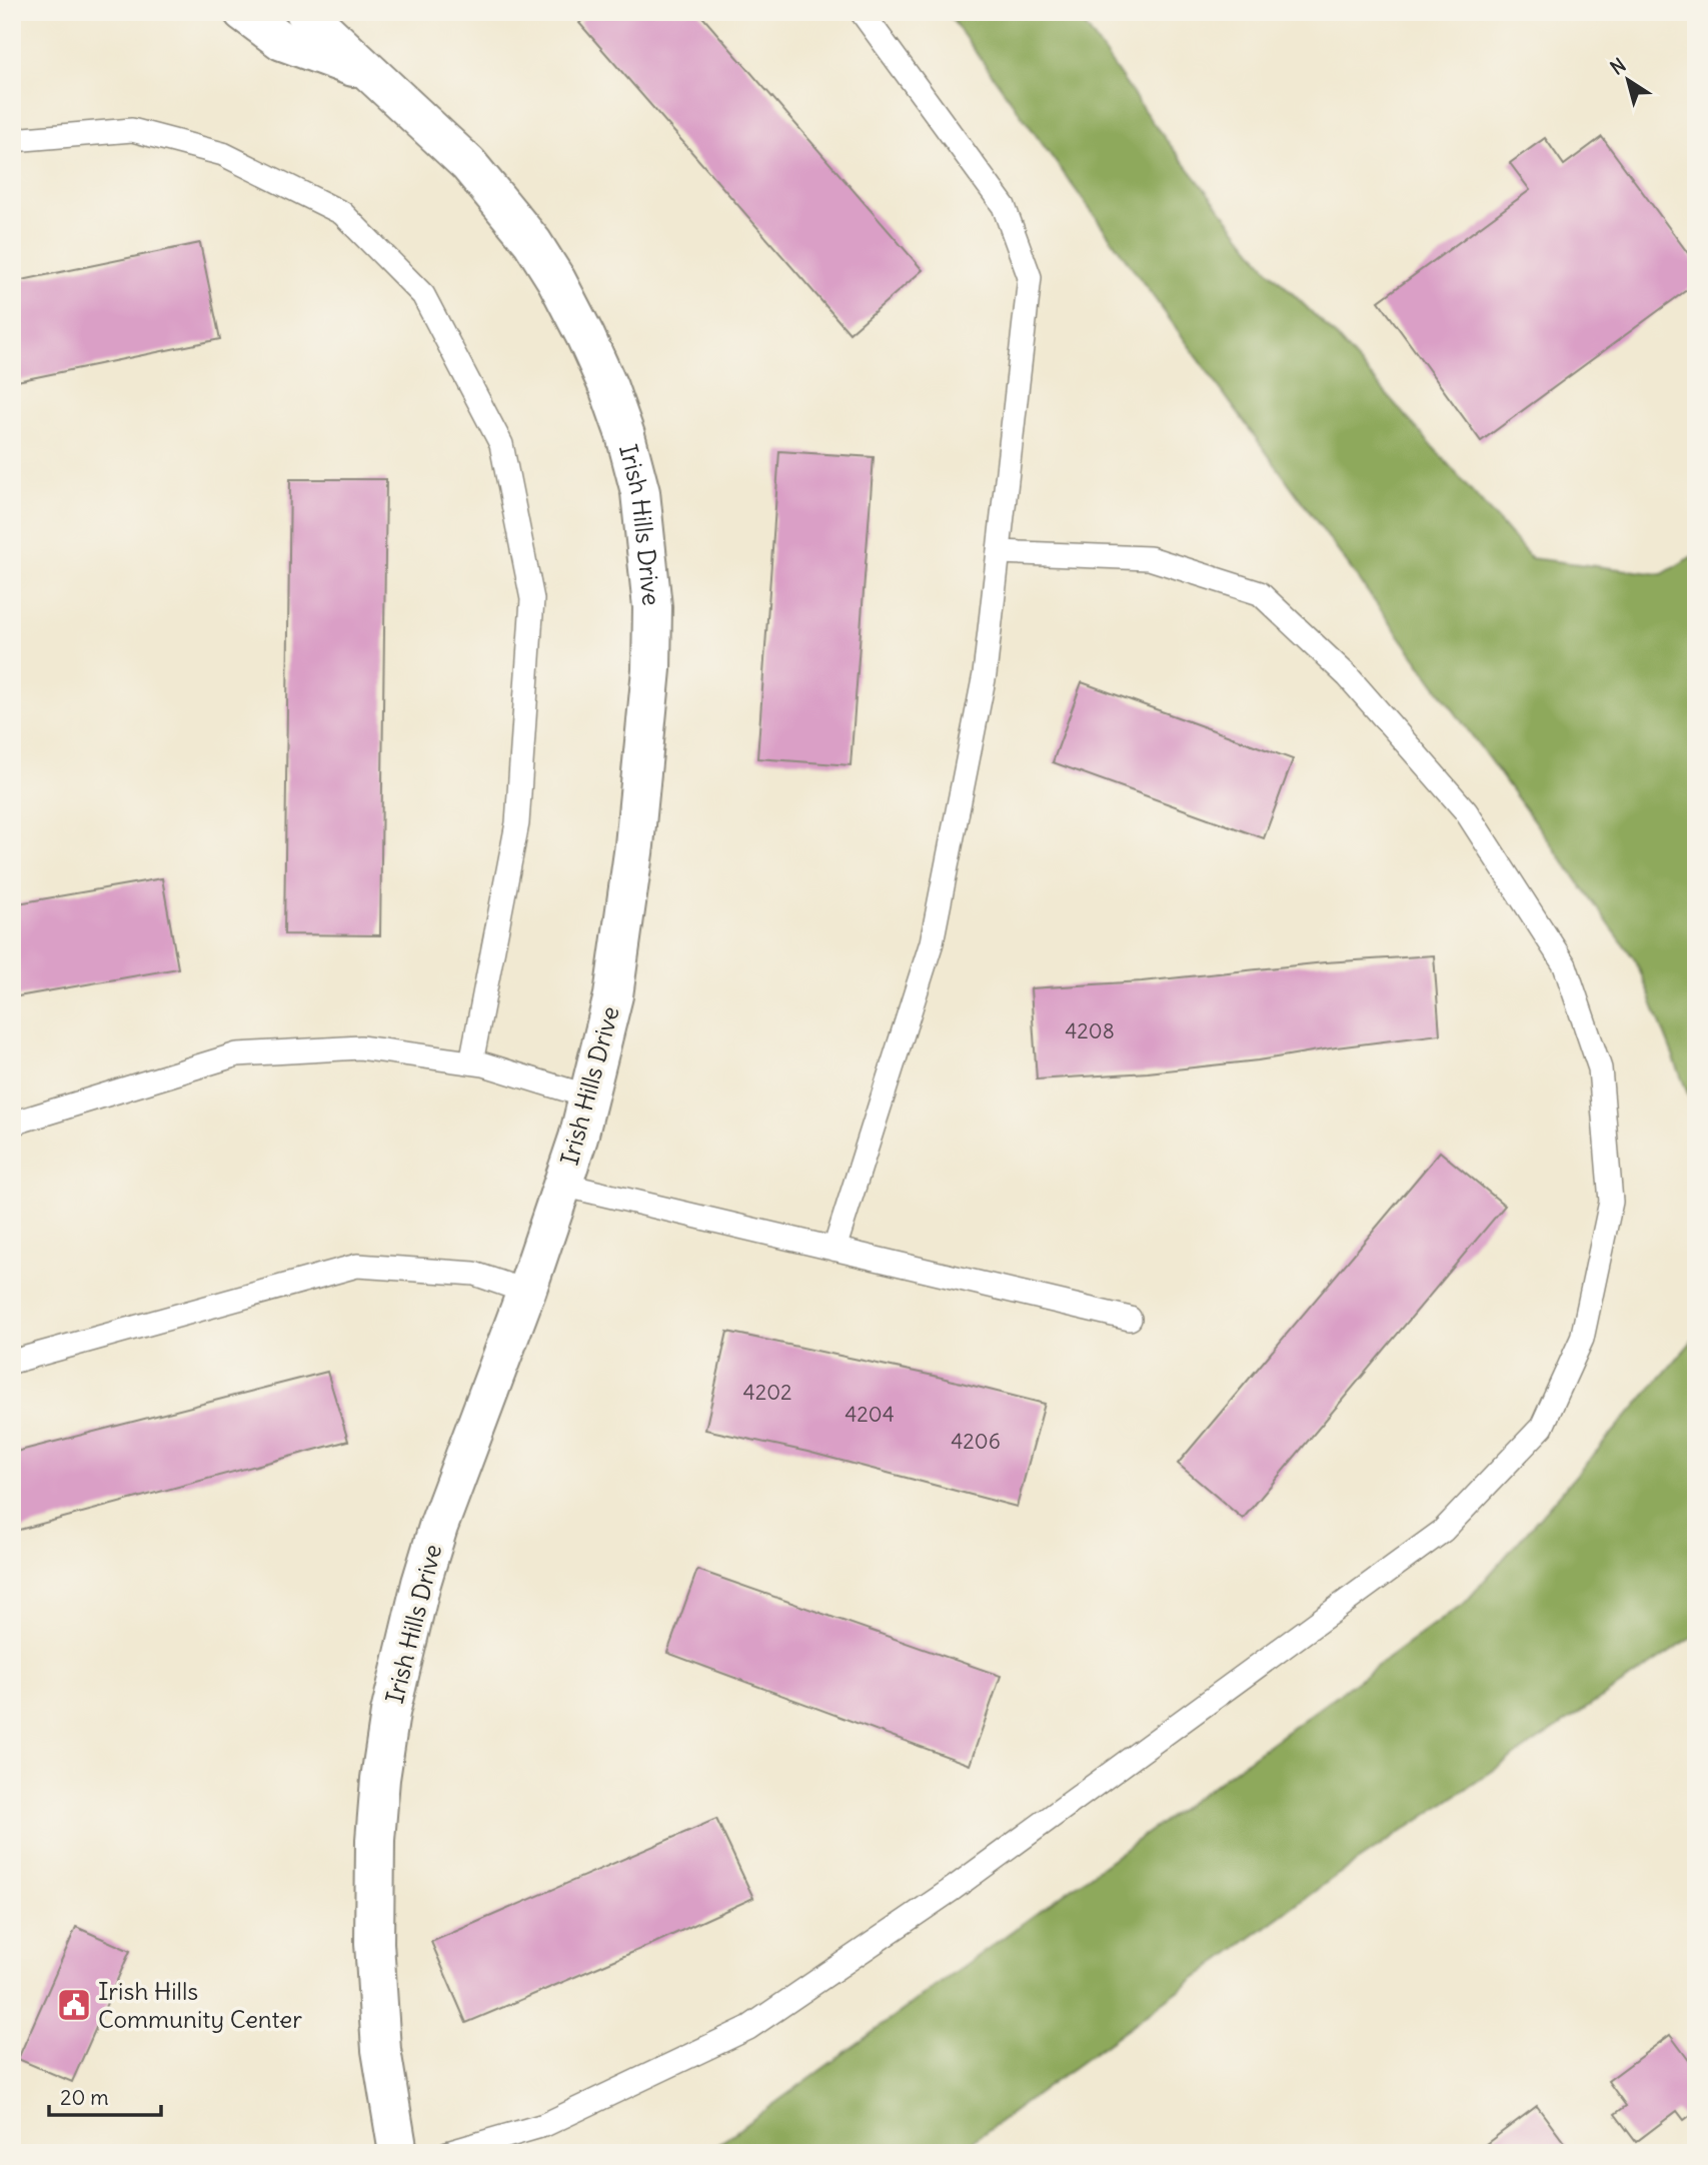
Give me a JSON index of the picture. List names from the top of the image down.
{
  "streets": {
    "street": ["Irish Hills Drive"]
  },
  "places": {
    "public building": ["Irish Hills Community Center"]
  },
  "house_numbers": [
    "4208",
    "4202",
    "4204",
    "4206"
  ],
  "scale_bar": "20 m",
  "north": "top left"
}
